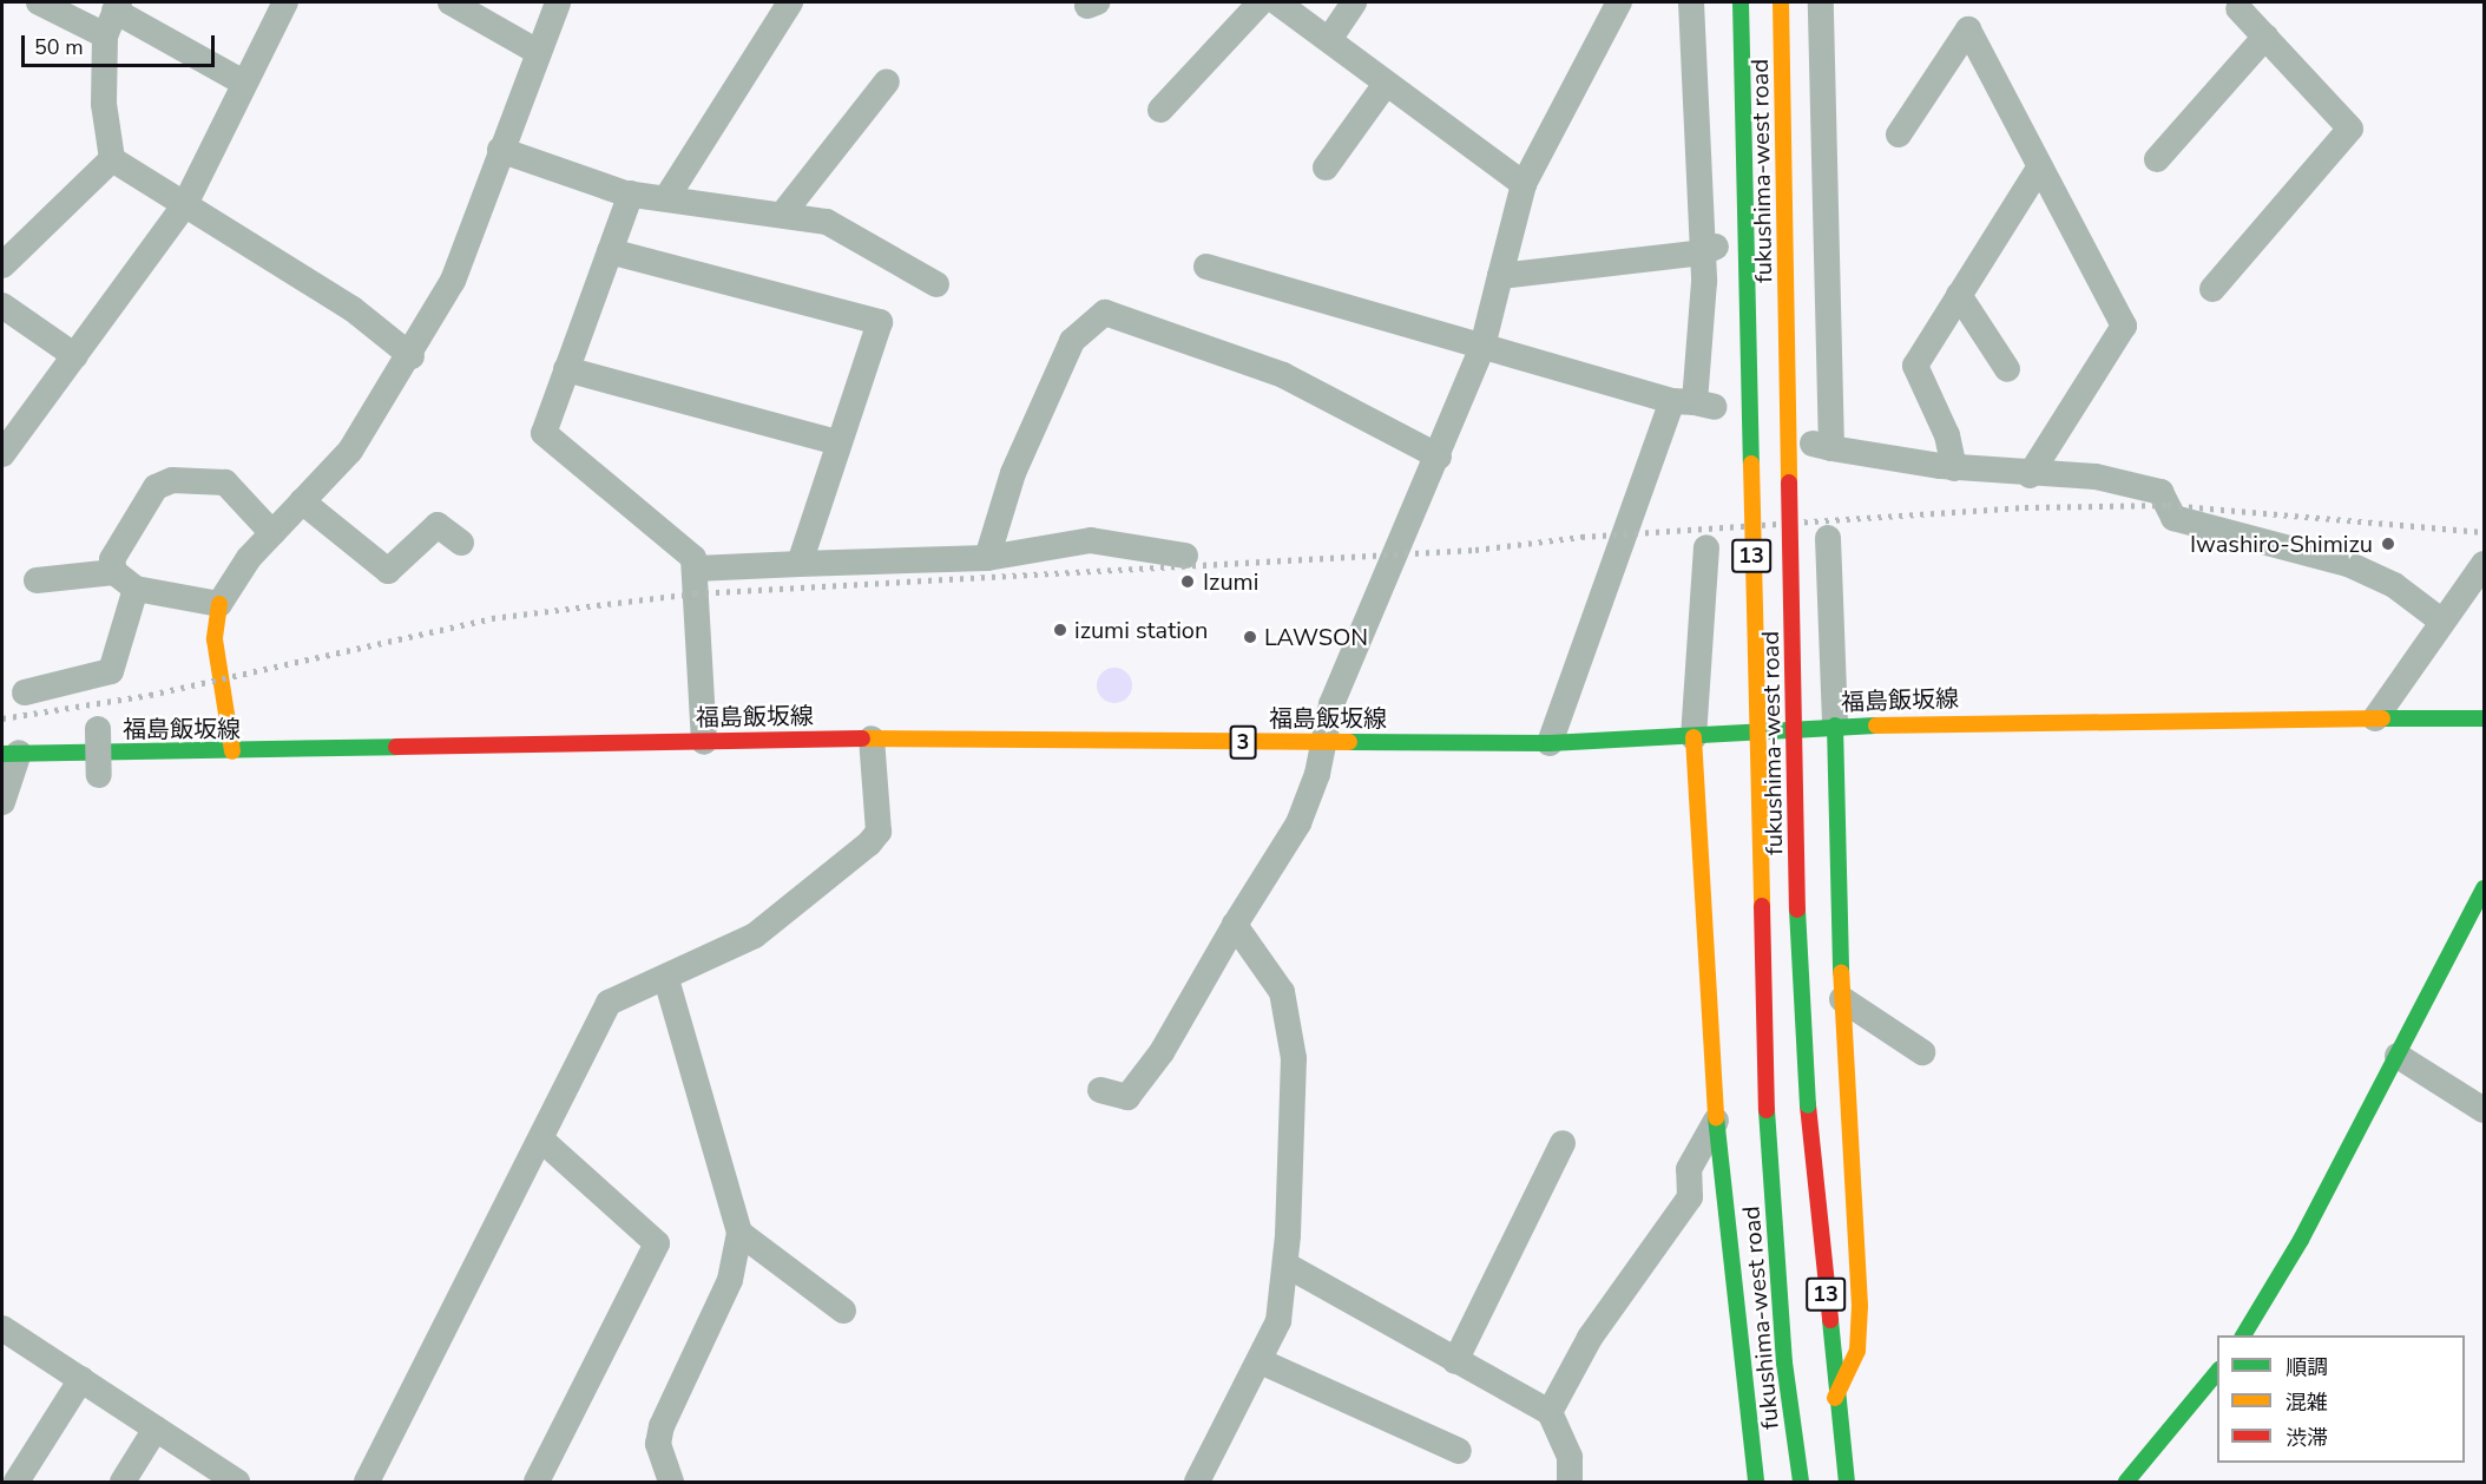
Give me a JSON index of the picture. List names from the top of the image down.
{
  "streets": {
    "main road": [
      "fukushima-west road",
      "13",
      "福島飯坂線",
      "3"
    ]
  },
  "places": [
    "Iwashiro-Shimizu",
    "Izumi",
    "izumi station",
    "LAWSON"
  ],
  "legend": ["順調", "混雑", "渋滞"],
  "scale_bar": "50 m"
}
